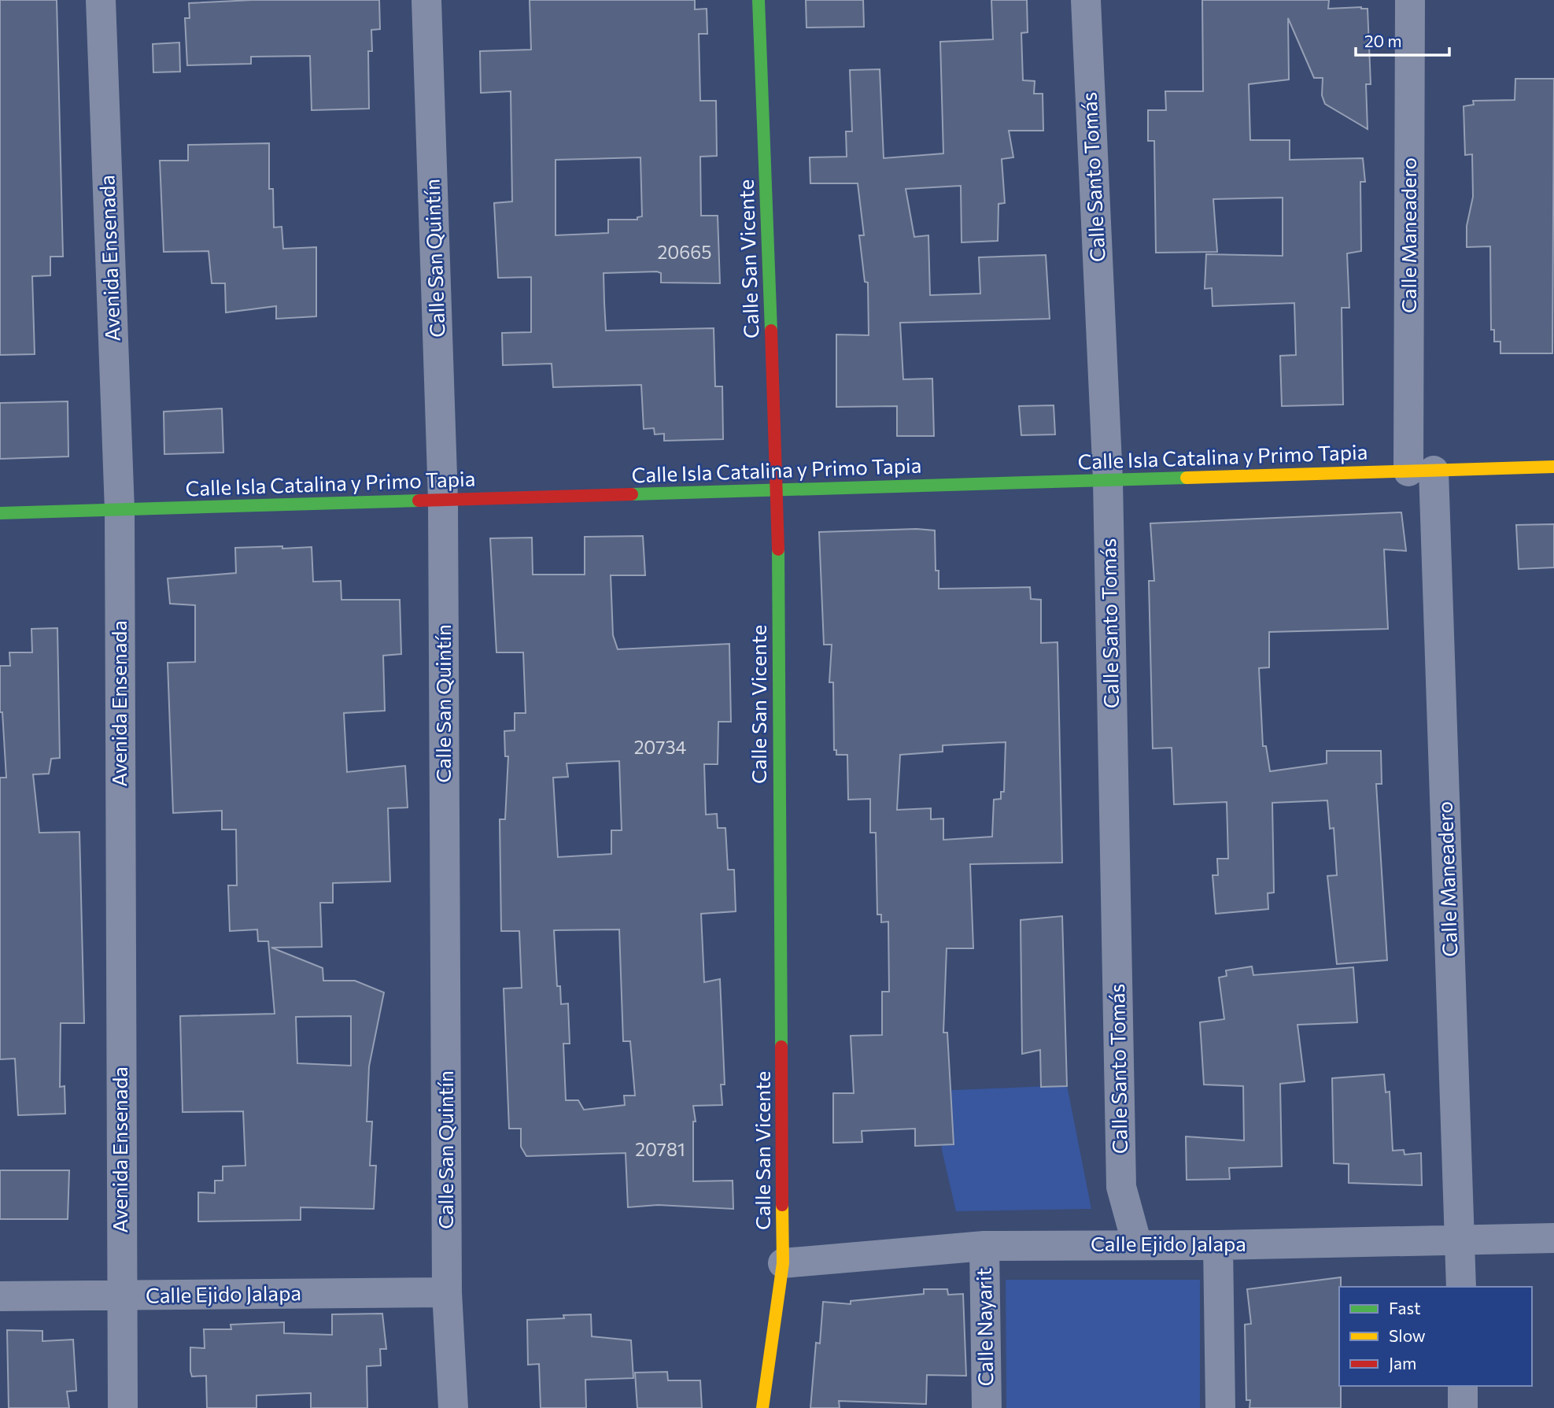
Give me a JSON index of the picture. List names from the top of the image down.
{
  "streets": {
    "street": [
      "Calle Santo Tomás",
      "Calle Maneadero",
      "Avenida Ensenada",
      "Calle San Quintín",
      "Calle San Vicente",
      "Calle Isla Catalina y Primo Tapia",
      "Calle Ejido Jalapa",
      "Calle Nayarit"
    ]
  },
  "crossings": [
    ["Calle Santo Tomás", "Calle Isla Catalina y Primo Tapia"],
    ["Calle Santo Tomás", "Calle Ejido Jalapa"],
    ["Calle Maneadero", "Calle Isla Catalina y Primo Tapia"],
    ["Calle Maneadero", "Calle Ejido Jalapa"],
    ["Avenida Ensenada", "Calle Isla Catalina y Primo Tapia"],
    ["Avenida Ensenada", "Calle Ejido Jalapa"],
    ["Calle San Quintín", "Calle Isla Catalina y Primo Tapia"],
    ["Calle San Quintín", "Calle Ejido Jalapa"],
    ["Calle San Vicente", "Calle Isla Catalina y Primo Tapia"],
    ["Calle San Vicente", "Calle Ejido Jalapa"],
    ["Calle Ejido Jalapa", "Calle Nayarit"]
  ],
  "house_numbers": ["20665", "20734", "20781"],
  "legend": ["Fast", "Slow", "Jam"],
  "scale_bar": "20 m"
}
